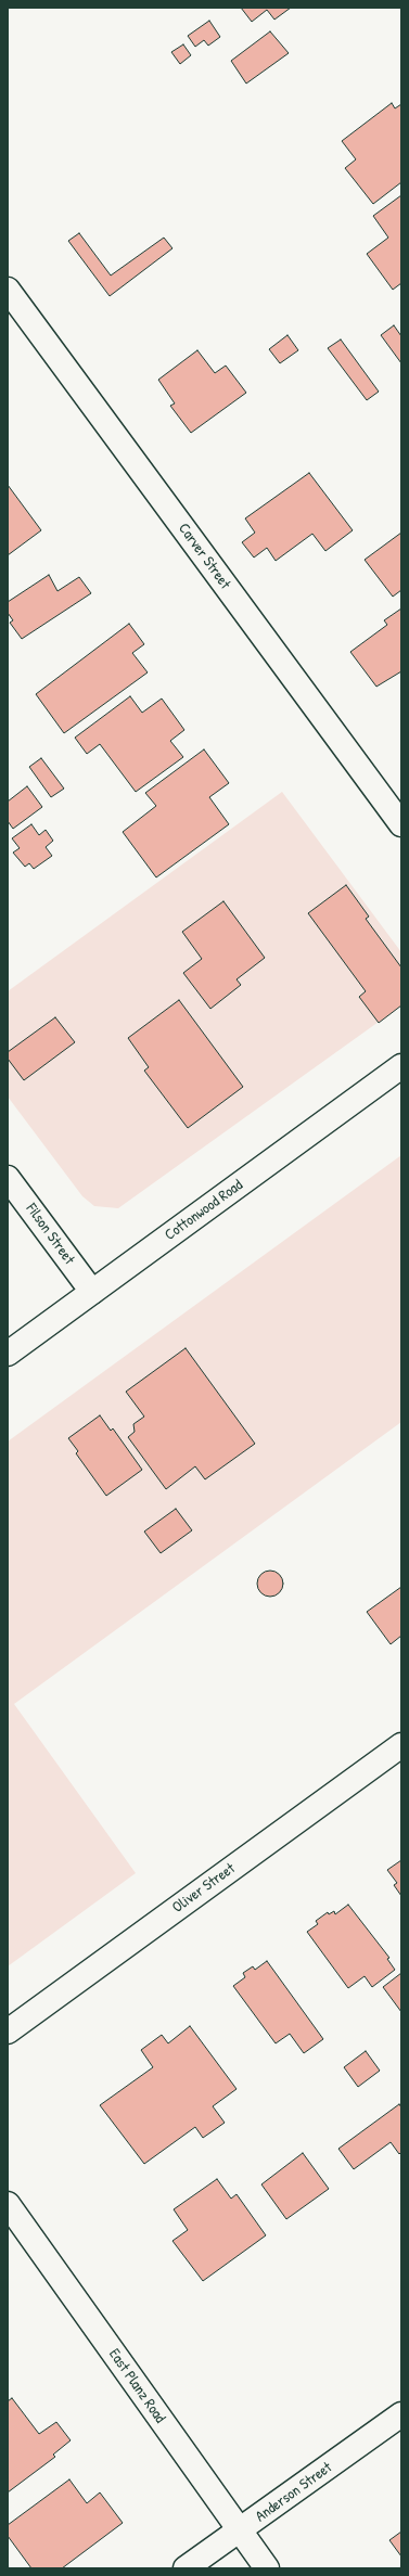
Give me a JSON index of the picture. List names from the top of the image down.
{
  "streets": {
    "street": [
      "Carver Street",
      "Cottonwood Road",
      "Filson Street",
      "Oliver Street",
      "East Planz Road",
      "Anderson Street"
    ]
  },
  "crossings": [
    ["Cottonwood Road", "Filson Street"],
    ["East Planz Road", "Anderson Street"]
  ]
}
